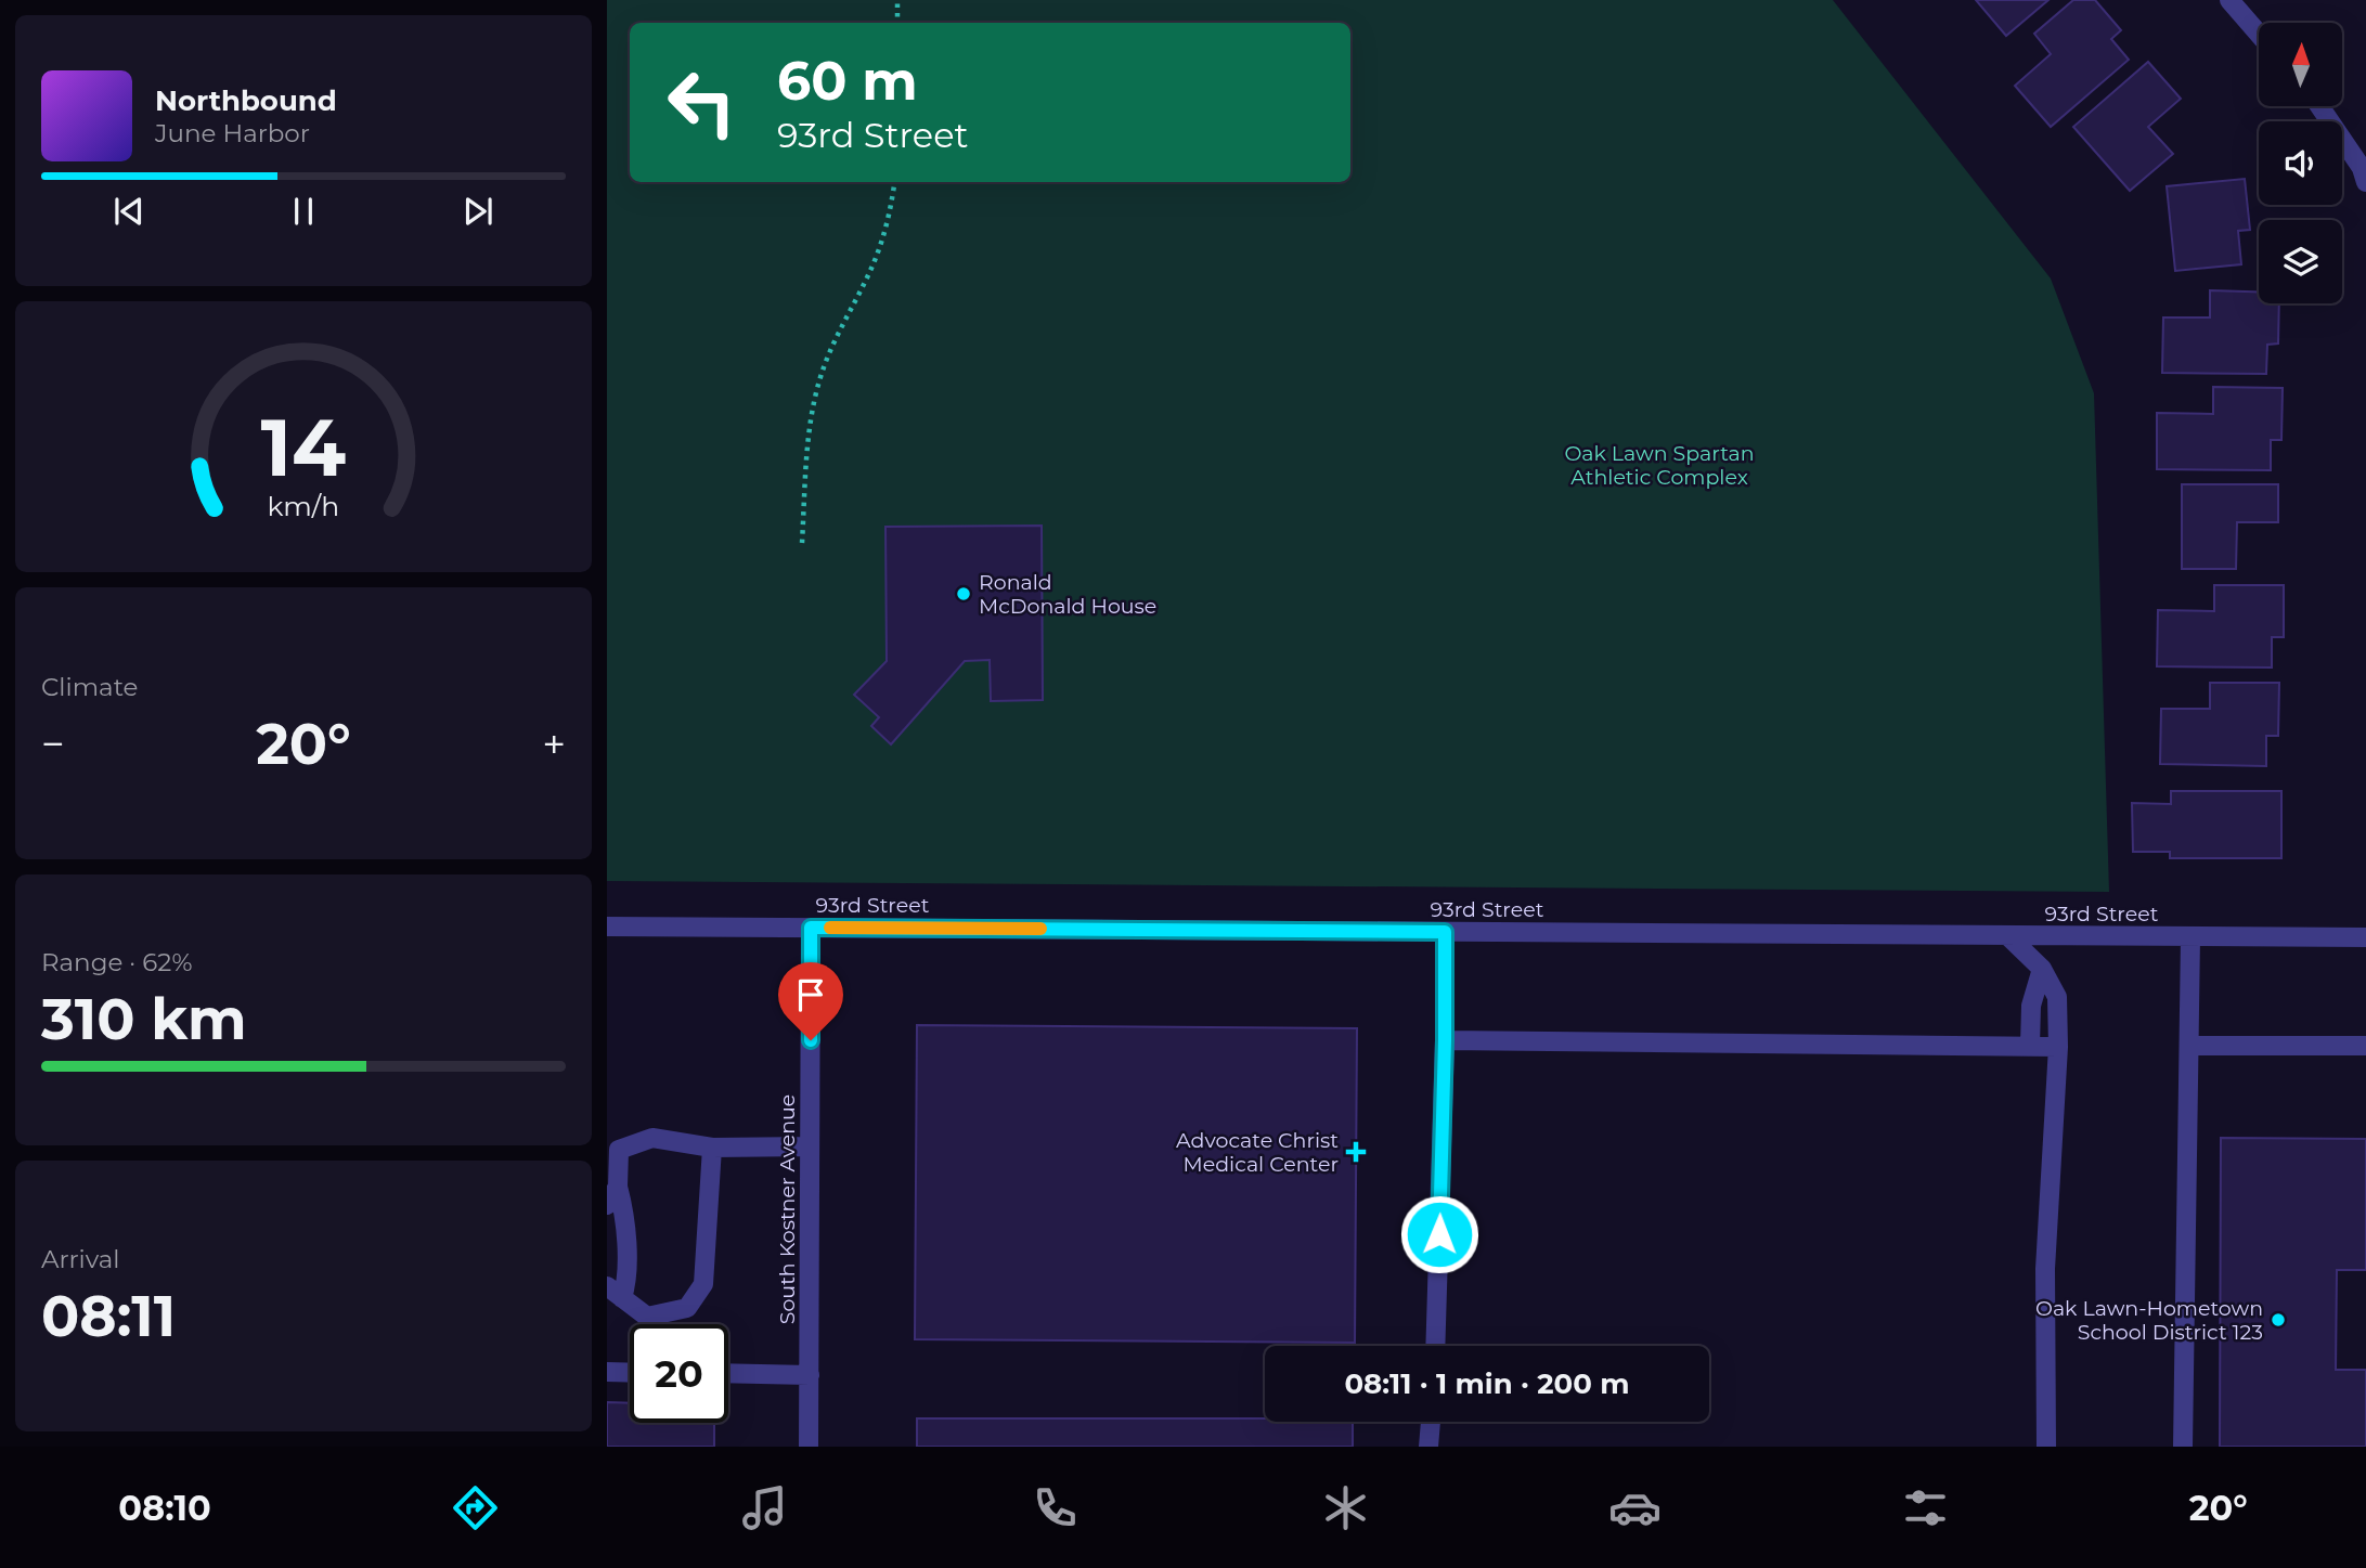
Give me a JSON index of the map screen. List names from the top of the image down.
{
  "streets": {
    "street": ["93rd Street", "South Kostner Avenue"]
  },
  "crossings": [
    ["93rd Street", "South Kostner Avenue"]
  ],
  "parks": ["Oak Lawn Spartan Athletic Complex"],
  "places": {
    "other": ["Ronald McDonald House", "Oak Lawn-Hometown School District 123"],
    "health": ["Advocate Christ Medical Center"]
  },
  "north": "top",
  "page": {
    "turn": ["60 m", "93rd Street"],
    "song": ["Northbound", "June Harbor"],
    "tile": [
      "Climate",
      ["Range · 62%", "310 km"],
      ["Arrival", "08:11"]
    ],
    "heat": ["−", "20°", "+"],
    "limit": "20",
    "trip": "08:11 · 1 min · 200 m",
    "tabs": ["08:10", "20°"],
    "gauge": ["14", "km/h"]
  }
}
